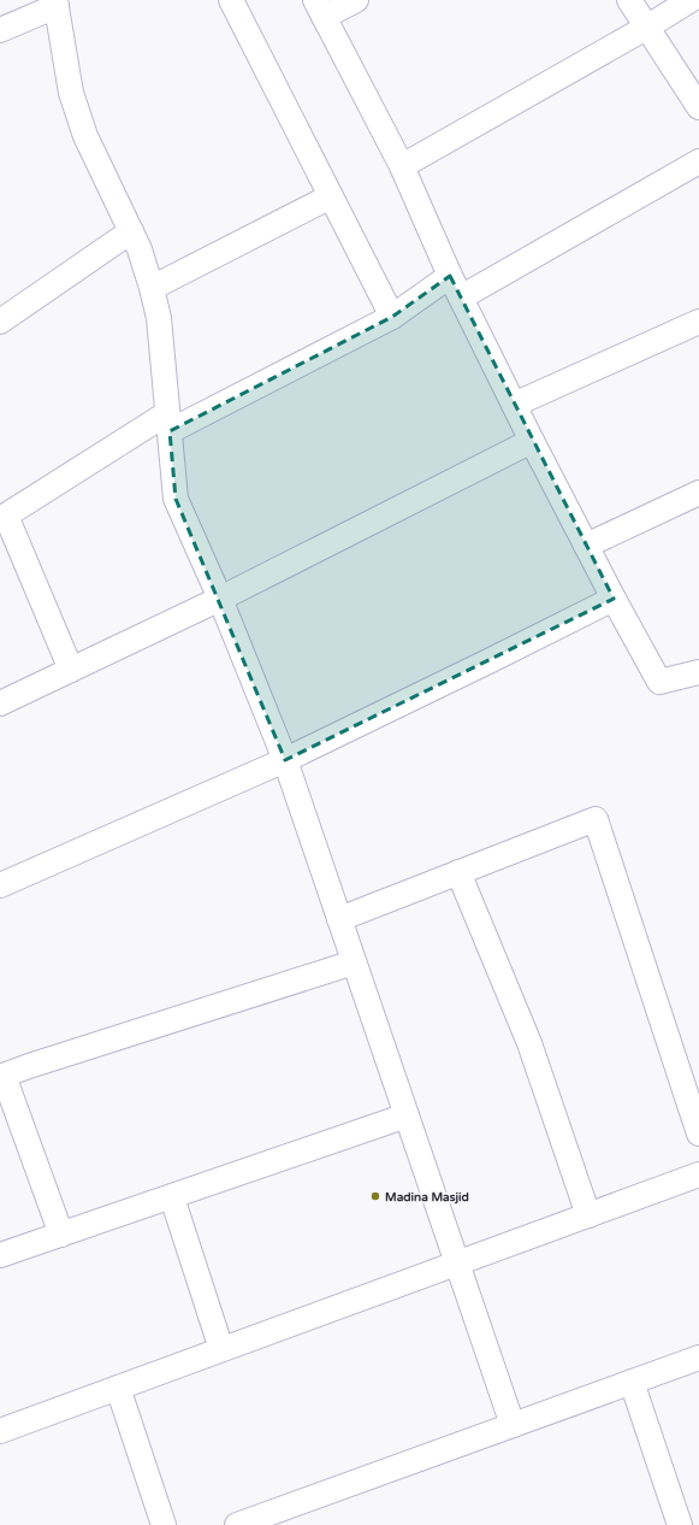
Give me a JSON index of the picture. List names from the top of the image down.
{
  "places": ["Madina Masjid"]
}
